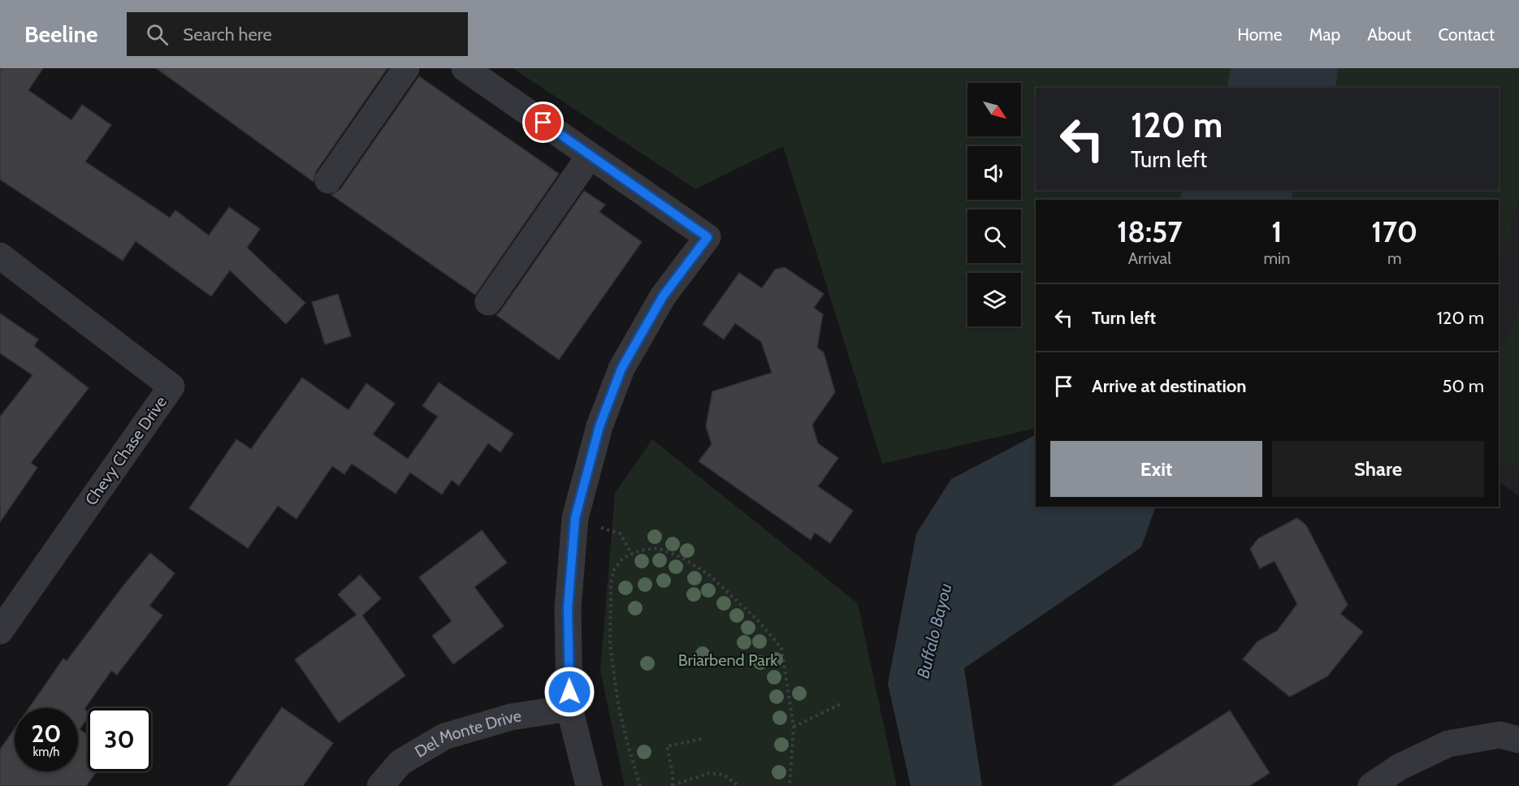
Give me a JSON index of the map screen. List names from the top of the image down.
{
  "streets": {
    "street": ["Chevy Chase Drive", "Del Monte Drive"]
  },
  "water": ["Buffalo Bayou"],
  "parks": ["Briarbend Park"],
  "north": "bottom right",
  "page": {
    "header": "Beeline",
    "search": "Search here",
    "nav": [
      "Home",
      "Map",
      "About",
      "Contact"
    ],
    "turn": ["120 m", "Turn left"],
    "eta": [
      "18:57",
      "Arrival",
      "1",
      "min",
      "170",
      "m"
    ],
    "list": [
      {
        "name": "Turn left",
        "value": "120 m"
      },
      {
        "name": "Arrive at destination",
        "value": "50 m"
      }
    ],
    "buttons": ["Exit", "Share"],
    "speed": "20 km/h",
    "limit": "30"
  }
}
